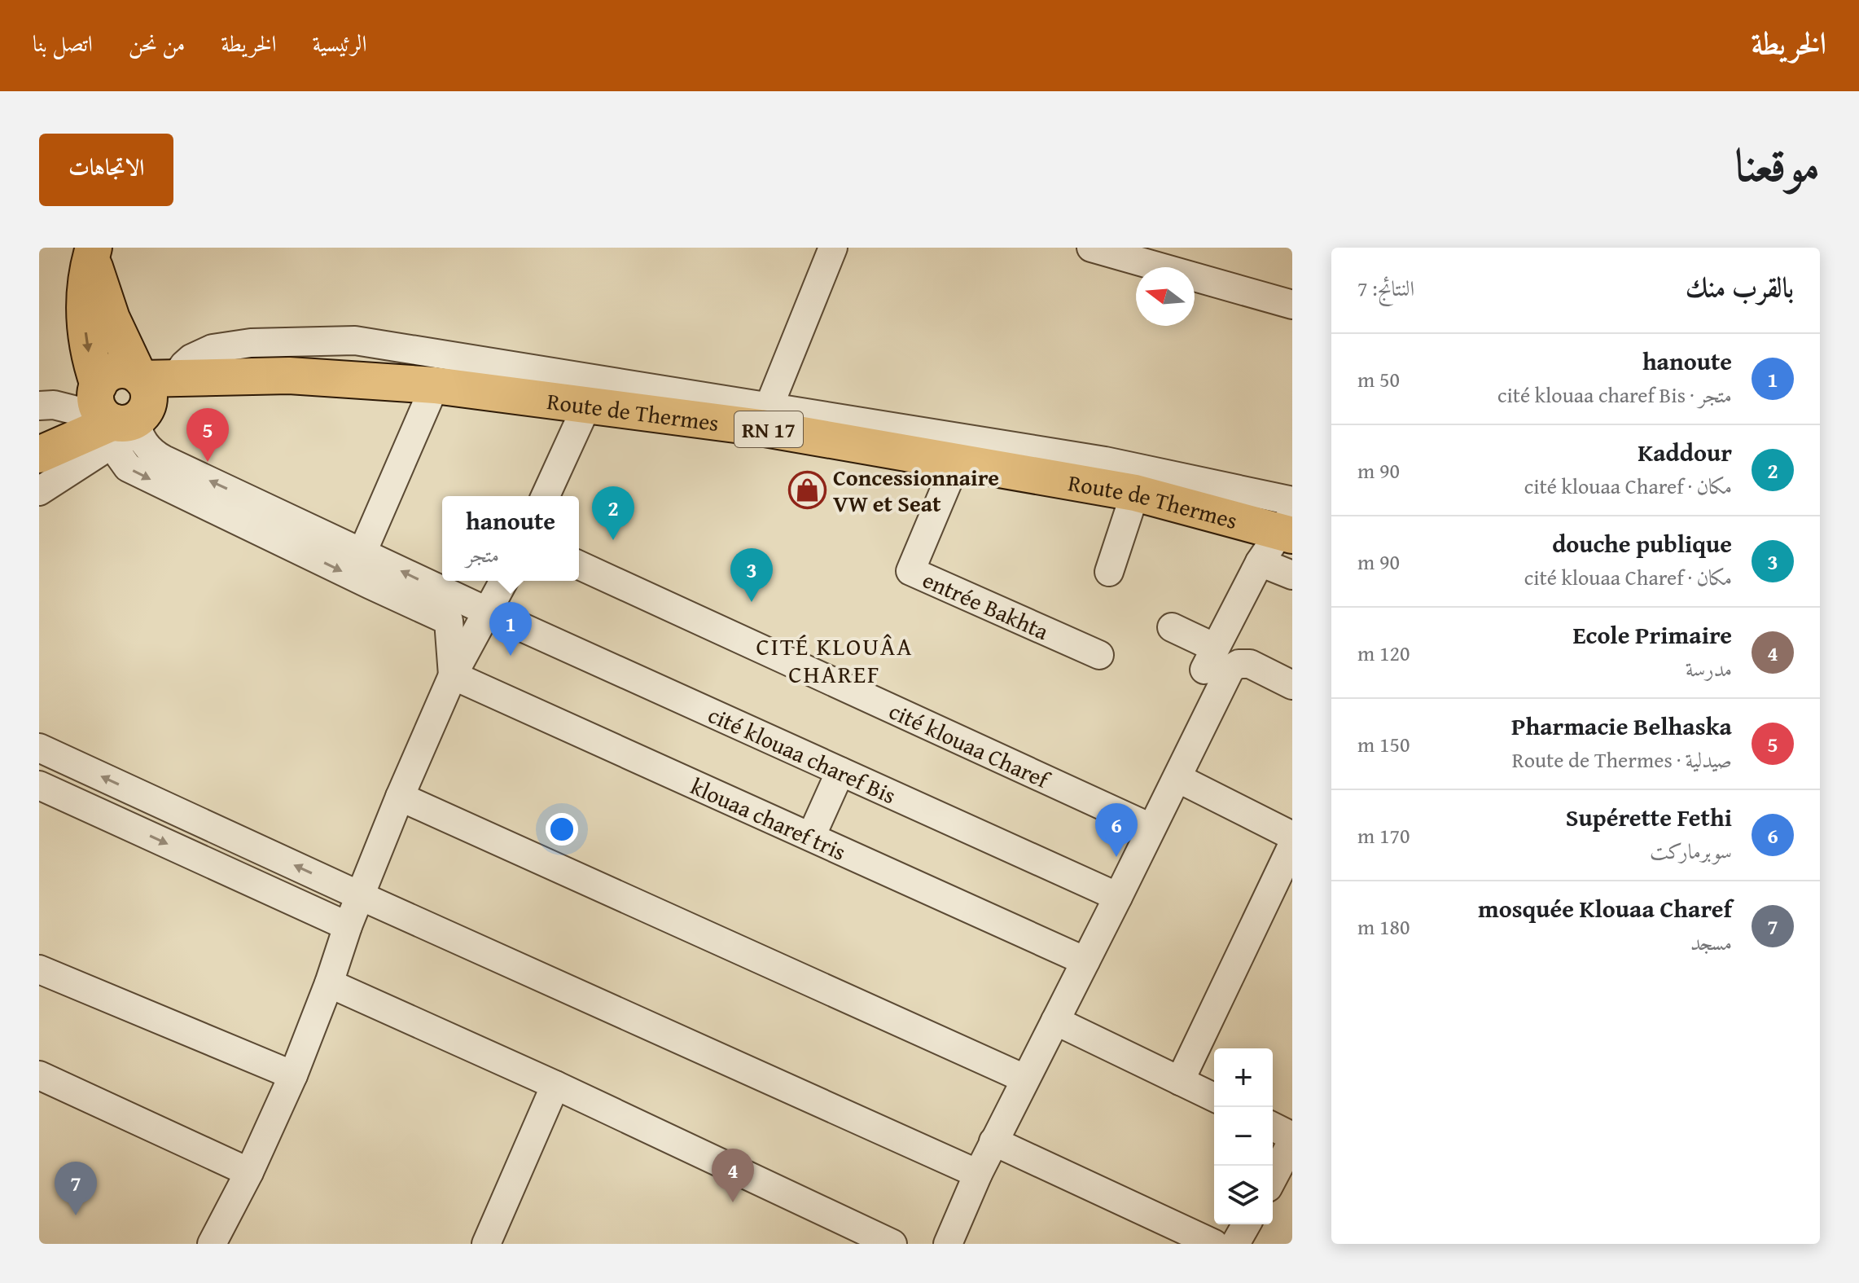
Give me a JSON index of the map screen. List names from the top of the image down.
{
  "streets": {
    "main road": ["Route de Thermes", "RN 17"],
    "street": [
      "entrée Bakhta",
      "cité klouaa Charef",
      "cité klouaa charef Bis",
      "klouaa charef tris"
    ]
  },
  "crossings": [
    ["Route de Thermes", "RN 17"],
    ["Route de Thermes", "entrée Bakhta"],
    ["Route de Thermes", "cité klouaa charef Bis"],
    ["RN 17", "cité klouaa charef Bis"]
  ],
  "districts": ["CITÉ KLOUÂA CHAREF"],
  "places": {
    "shop": ["Concessionnaire VW et Seat"]
  },
  "north": "left",
  "page": {
    "header": "الخريطة",
    "nav": [
      "الرئيسية",
      "الخريطة",
      "من نحن",
      "اتصل بنا"
    ],
    "title": "موقعنا",
    "buttons": "الاتجاهات",
    "heading": ["بالقرب منك", "النتائج: 7"],
    "list": [
      {
        "mark": "1",
        "name": "hanoute",
        "note": "متجر · cité klouaa charef Bis",
        "value": "50 m"
      },
      {
        "mark": "2",
        "name": "Kaddour",
        "note": "مكان · cité klouaa Charef",
        "value": "90 m"
      },
      {
        "mark": "3",
        "name": "douche publique",
        "note": "مكان · cité klouaa Charef",
        "value": "90 m"
      },
      {
        "mark": "4",
        "name": "Ecole Primaire",
        "note": "مدرسة",
        "value": "120 m"
      },
      {
        "mark": "5",
        "name": "Pharmacie Belhaska",
        "note": "صيدلية · Route de Thermes",
        "value": "150 m"
      },
      {
        "mark": "6",
        "name": "Supérette Fethi",
        "note": "سوبرماركت",
        "value": "170 m"
      },
      {
        "mark": "7",
        "name": "mosquée Klouaa Charef",
        "note": "مسجد",
        "value": "180 m"
      }
    ],
    "pins": [
      "5",
      "2",
      "3",
      "1",
      "6",
      "4",
      "7"
    ],
    "popup": ["hanoute", "متجر"],
    "map_buttons": ["+", "−"]
  }
}
